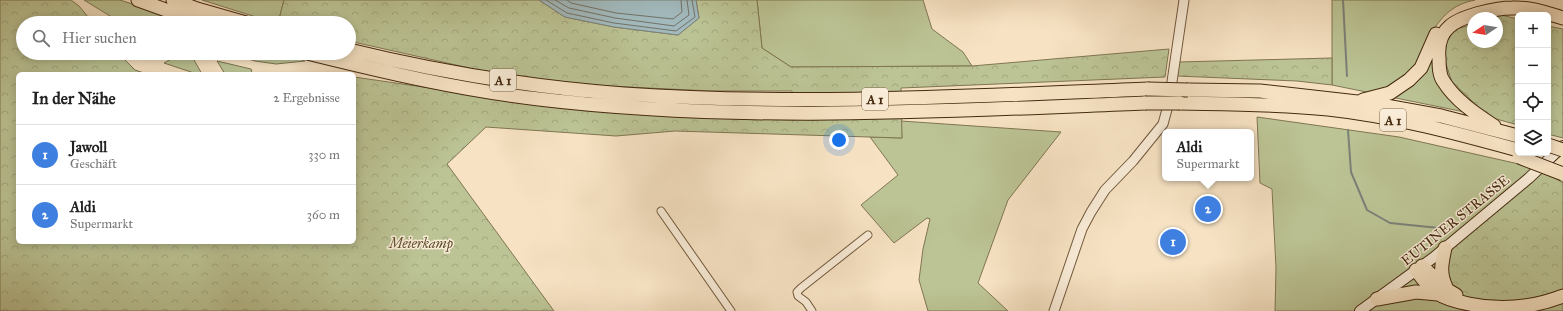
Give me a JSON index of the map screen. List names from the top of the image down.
{
  "streets": {
    "highway": ["A 1"],
    "main road": ["EUTINER STRASSE"]
  },
  "parks": ["Meierkamp"],
  "north": "left",
  "page": {
    "map_buttons": ["+", "−"],
    "search": "Hier suchen",
    "heading": ["In der Nähe", "2 Ergebnisse"],
    "list": [
      {
        "mark": "1",
        "name": "Jawoll",
        "note": "Geschäft",
        "value": "330 m"
      },
      {
        "mark": "2",
        "name": "Aldi",
        "note": "Supermarkt",
        "value": "360 m"
      }
    ],
    "popup": ["Aldi", "Supermarkt"],
    "pins": ["2", "1"]
  }
}
